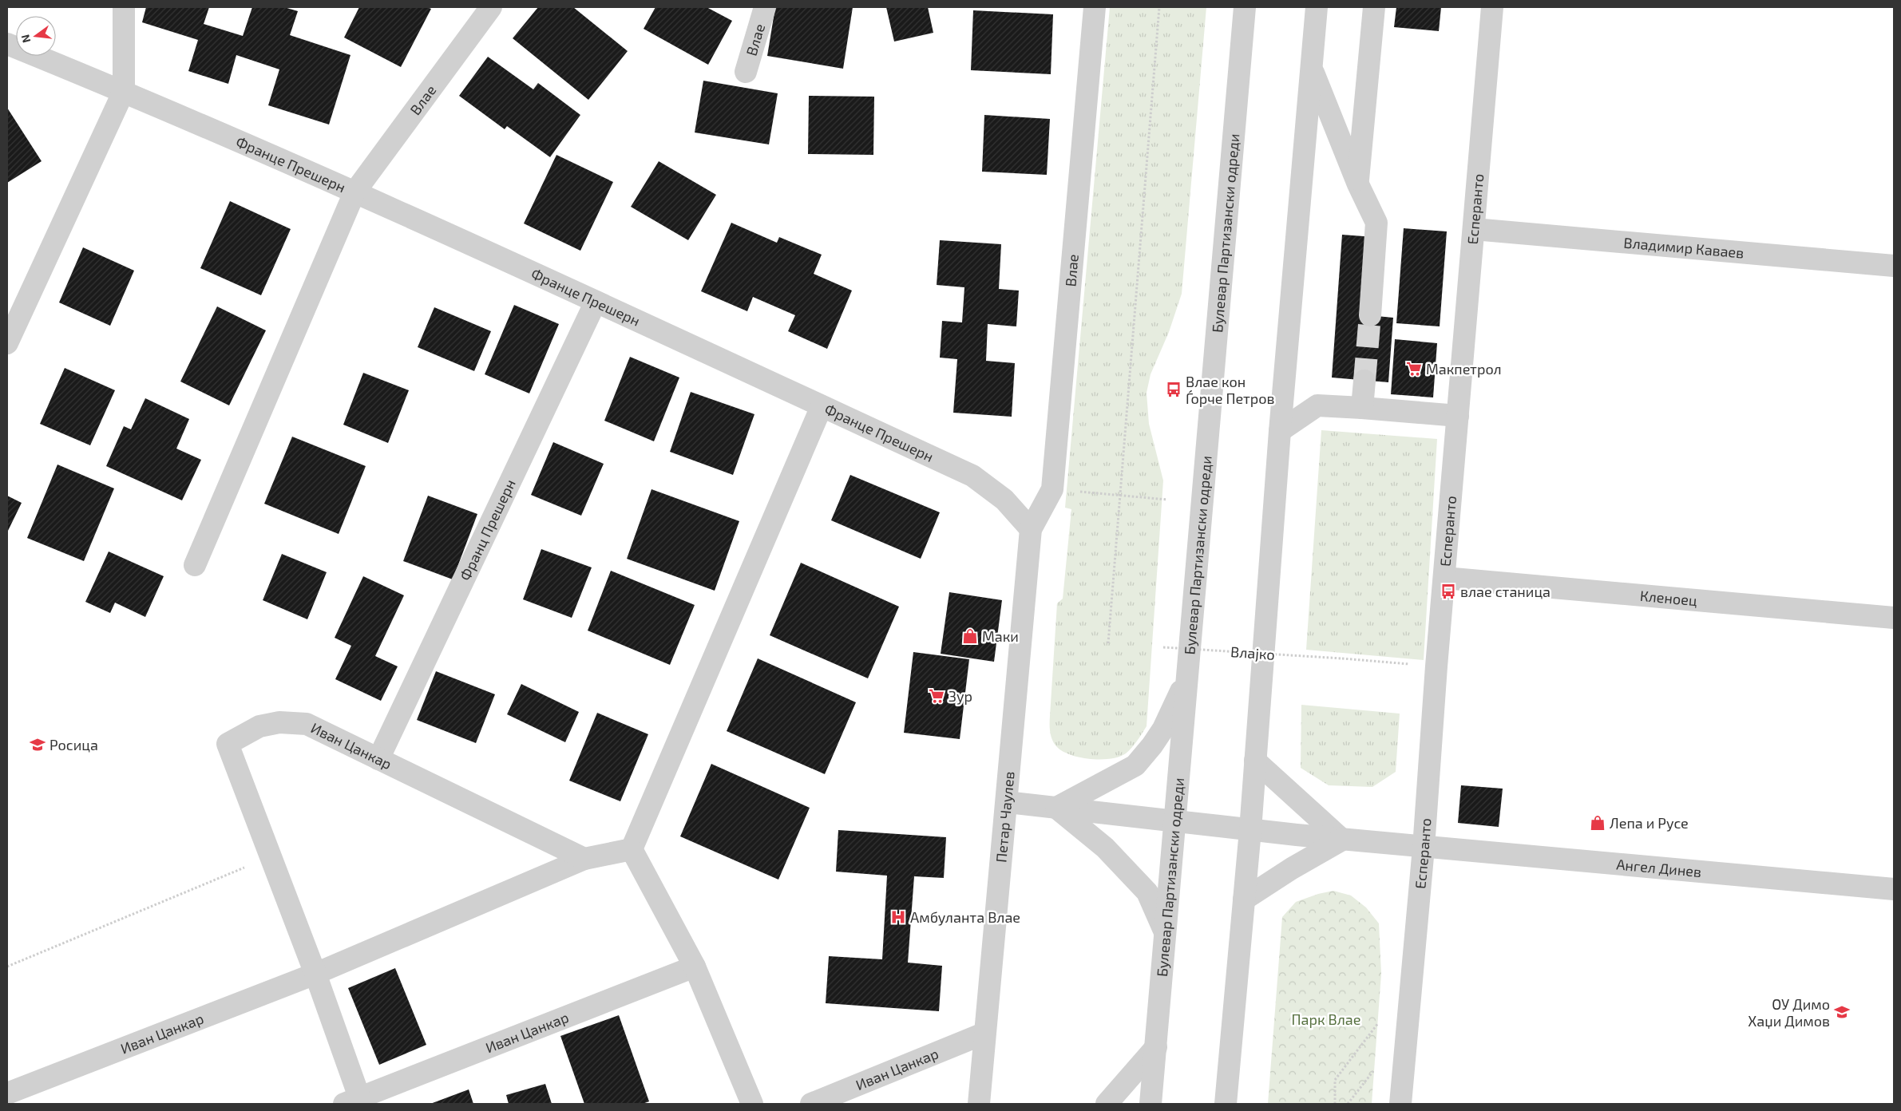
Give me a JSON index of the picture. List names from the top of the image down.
{
  "streets": {
    "street": [
      "Влае",
      "Францe Прешерн",
      "Есперанто",
      "Булевар Партизански одреди",
      "Владимир Каваев",
      "Франц Прешерн",
      "Кленоец",
      "Иван Цанкар",
      "Петар Чаулев",
      "Ангел Динев"
    ],
    "path": ["Влајко"]
  },
  "crossings": [
    ["Влае", "Францe Прешерн"],
    ["Влае", "Петар Чаулев"],
    ["Францe Прешерн", "Франц Прешерн"],
    ["Францe Прешерн", "Петар Чаулев"],
    ["Есперанто", "Владимир Каваев"],
    ["Есперанто", "Кленоец"],
    ["Есперанто", "Влајко"],
    ["Есперанто", "Ангел Динев"],
    ["Булевар Партизански одреди", "Ангел Динев"],
    ["Франц Прешерн", "Иван Цанкар"],
    ["Иван Цанкар", "Петар Чаулев"],
    ["Петар Чаулев", "Ангел Динев"]
  ],
  "parks": ["Парк Влае"],
  "places": {
    "supermarket": ["Макпетрол", "Зур"],
    "bus stop": ["Влае кон Ѓорче Петров", "влае станица"],
    "shop": ["Маки", "Лепа и Русе"],
    "school or university": ["Росица", "ОУ Димо Хаџи Димов"],
    "hospital": ["Амбуланта Влае"]
  },
  "north": "left"
}
